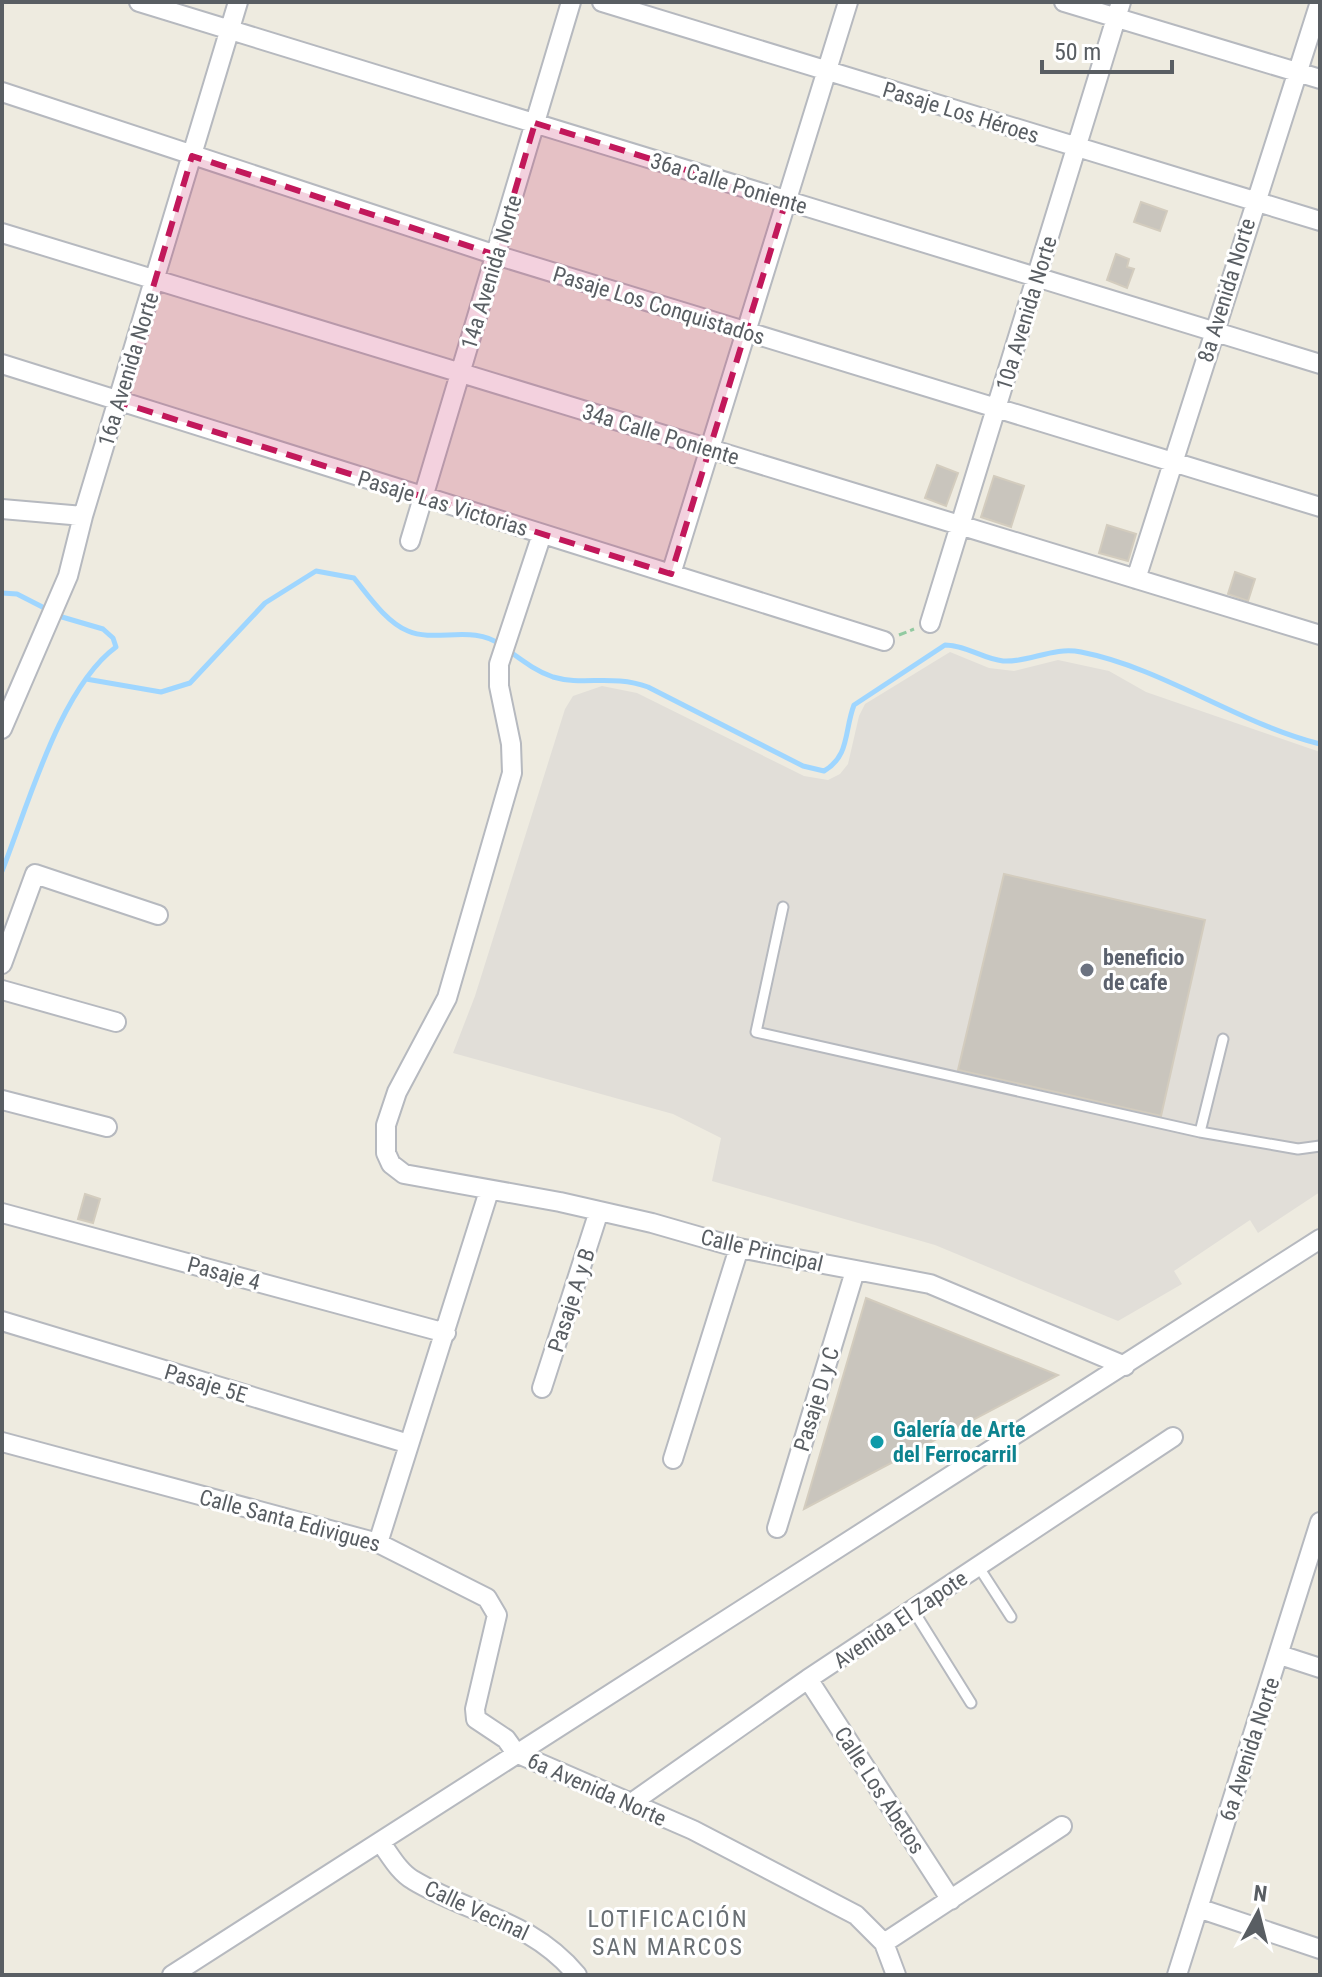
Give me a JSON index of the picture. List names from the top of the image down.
{
  "streets": {
    "street": [
      "Pasaje Los Héroes",
      "36a Calle Poniente",
      "14a Avenida Norte",
      "8a Avenida Norte",
      "Pasaje Los Conquistados",
      "10a Avenida Norte",
      "16a Avenida Norte",
      "34a Calle Poniente",
      "Pasaje Las Victorias",
      "Calle Principal",
      "Pasaje 4",
      "Pasaje A y B",
      "Pasaje 5E",
      "Pasaje D y C",
      "Calle Santa Edivigues",
      "Avenida El Zapote",
      "6a Avenida Norte",
      "Calle Los Abetos",
      "Calle Vecinal"
    ]
  },
  "crossings": [
    ["Pasaje Los Héroes", "8a Avenida Norte"],
    ["Pasaje Los Héroes", "10a Avenida Norte"],
    ["36a Calle Poniente", "14a Avenida Norte"],
    ["36a Calle Poniente", "8a Avenida Norte"],
    ["36a Calle Poniente", "10a Avenida Norte"],
    ["36a Calle Poniente", "16a Avenida Norte"],
    ["14a Avenida Norte", "Pasaje Los Conquistados"],
    ["14a Avenida Norte", "34a Calle Poniente"],
    ["14a Avenida Norte", "Pasaje Las Victorias"],
    ["8a Avenida Norte", "Pasaje Los Conquistados"],
    ["8a Avenida Norte", "34a Calle Poniente"],
    ["Pasaje Los Conquistados", "10a Avenida Norte"],
    ["Pasaje Los Conquistados", "16a Avenida Norte"],
    ["10a Avenida Norte", "34a Calle Poniente"],
    ["16a Avenida Norte", "34a Calle Poniente"],
    ["16a Avenida Norte", "Pasaje Las Victorias"],
    ["Pasaje Las Victorias", "Calle Principal"],
    ["Calle Principal", "Pasaje A y B"],
    ["Calle Principal", "Pasaje D y C"],
    ["Calle Santa Edivigues", "6a Avenida Norte"],
    ["Avenida El Zapote", "6a Avenida Norte"],
    ["Avenida El Zapote", "Calle Los Abetos"]
  ],
  "districts": ["LOTIFICACIÓN SAN MARCOS"],
  "places": ["beneficio de cafe", "Galería de Arte del Ferrocarril"],
  "scale_bar": "50 m",
  "north": "top"
}
